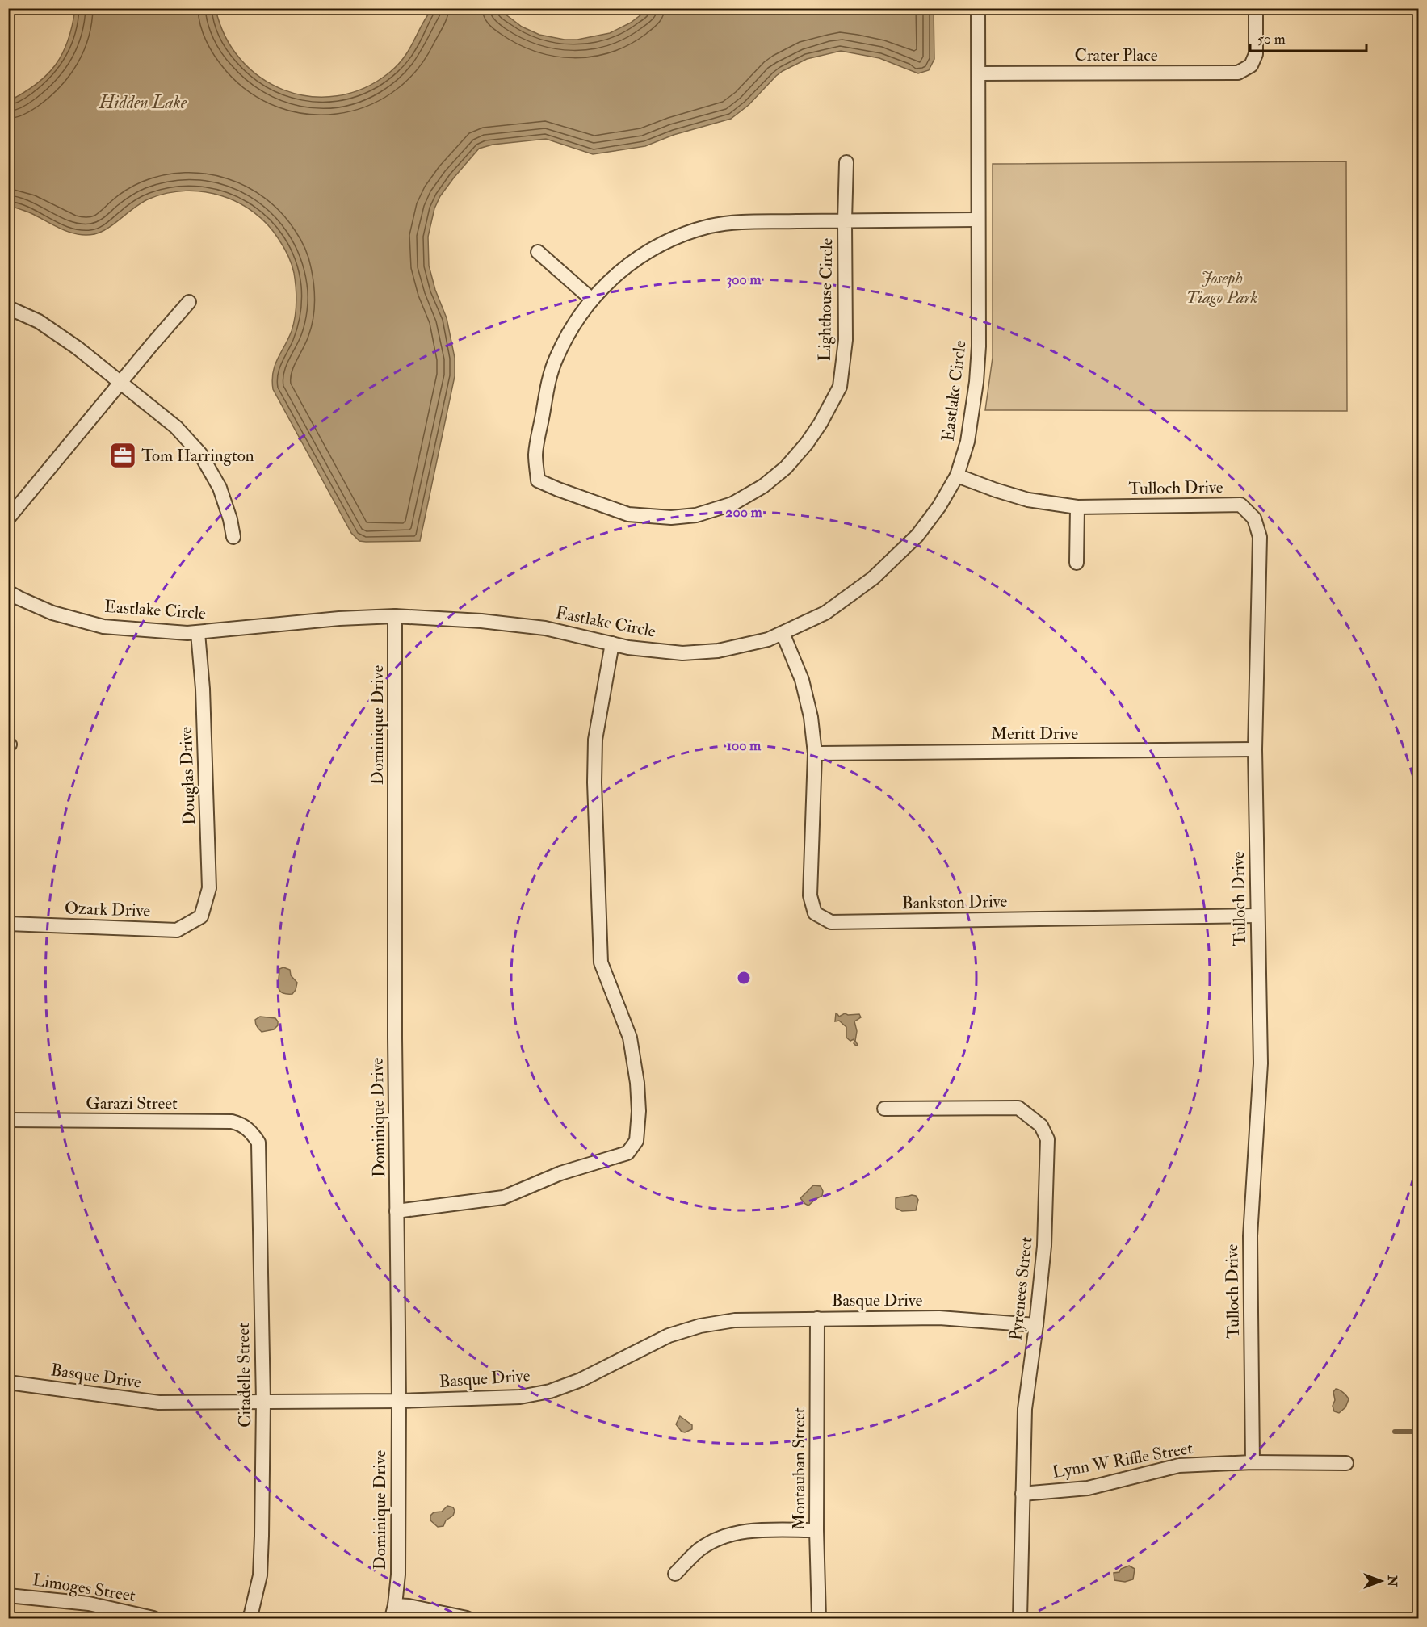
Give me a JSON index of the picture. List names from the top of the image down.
{
  "streets": {
    "street": [
      "Crater Place",
      "Lighthouse Circle",
      "Eastlake Circle",
      "Tulloch Drive",
      "Dominique Drive",
      "Meritt Drive",
      "Douglas Drive",
      "Bankston Drive",
      "Ozark Drive",
      "Garazi Street",
      "Pyrenees Street",
      "Basque Drive",
      "Citadelle Street",
      "Lynn W Riffle Street",
      "Montauban Street",
      "Limoges Street"
    ]
  },
  "crossings": [
    ["Crater Place", "Eastlake Circle"],
    ["Eastlake Circle", "Tulloch Drive"],
    ["Eastlake Circle", "Dominique Drive"],
    ["Eastlake Circle", "Douglas Drive"],
    ["Eastlake Circle", "Bankston Drive"],
    ["Tulloch Drive", "Meritt Drive"],
    ["Tulloch Drive", "Bankston Drive"],
    ["Tulloch Drive", "Lynn W Riffle Street"],
    ["Dominique Drive", "Basque Drive"],
    ["Meritt Drive", "Bankston Drive"],
    ["Douglas Drive", "Ozark Drive"],
    ["Garazi Street", "Citadelle Street"],
    ["Pyrenees Street", "Basque Drive"],
    ["Pyrenees Street", "Lynn W Riffle Street"],
    ["Basque Drive", "Citadelle Street"],
    ["Basque Drive", "Montauban Street"]
  ],
  "water": ["Hidden Lake"],
  "parks": ["Joseph Tiago Park"],
  "places": {
    "office": ["Tom Harrington"]
  },
  "scale_bar": "50 m",
  "north": "right",
  "rings": ["300 m", "200 m", "100 m"]
}
